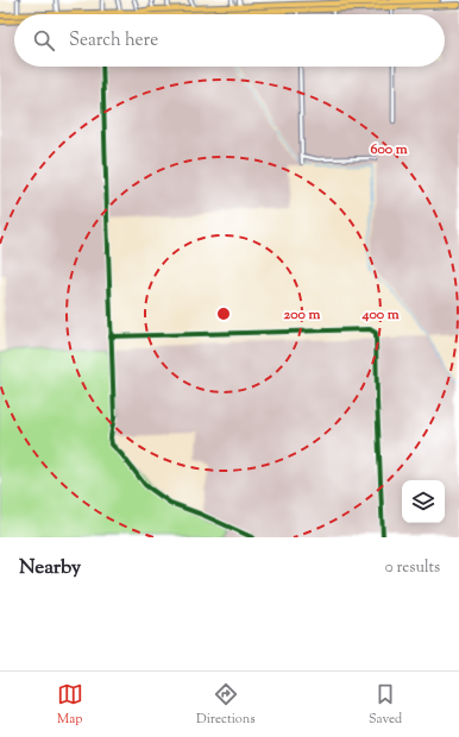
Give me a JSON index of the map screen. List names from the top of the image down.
{
  "page": {
    "search": "Search here",
    "heading": ["Nearby", "0 results"],
    "nav": ["Map", "Directions", "Saved"]
  },
  "rings": ["600 m", "200 m", "400 m"]
}
